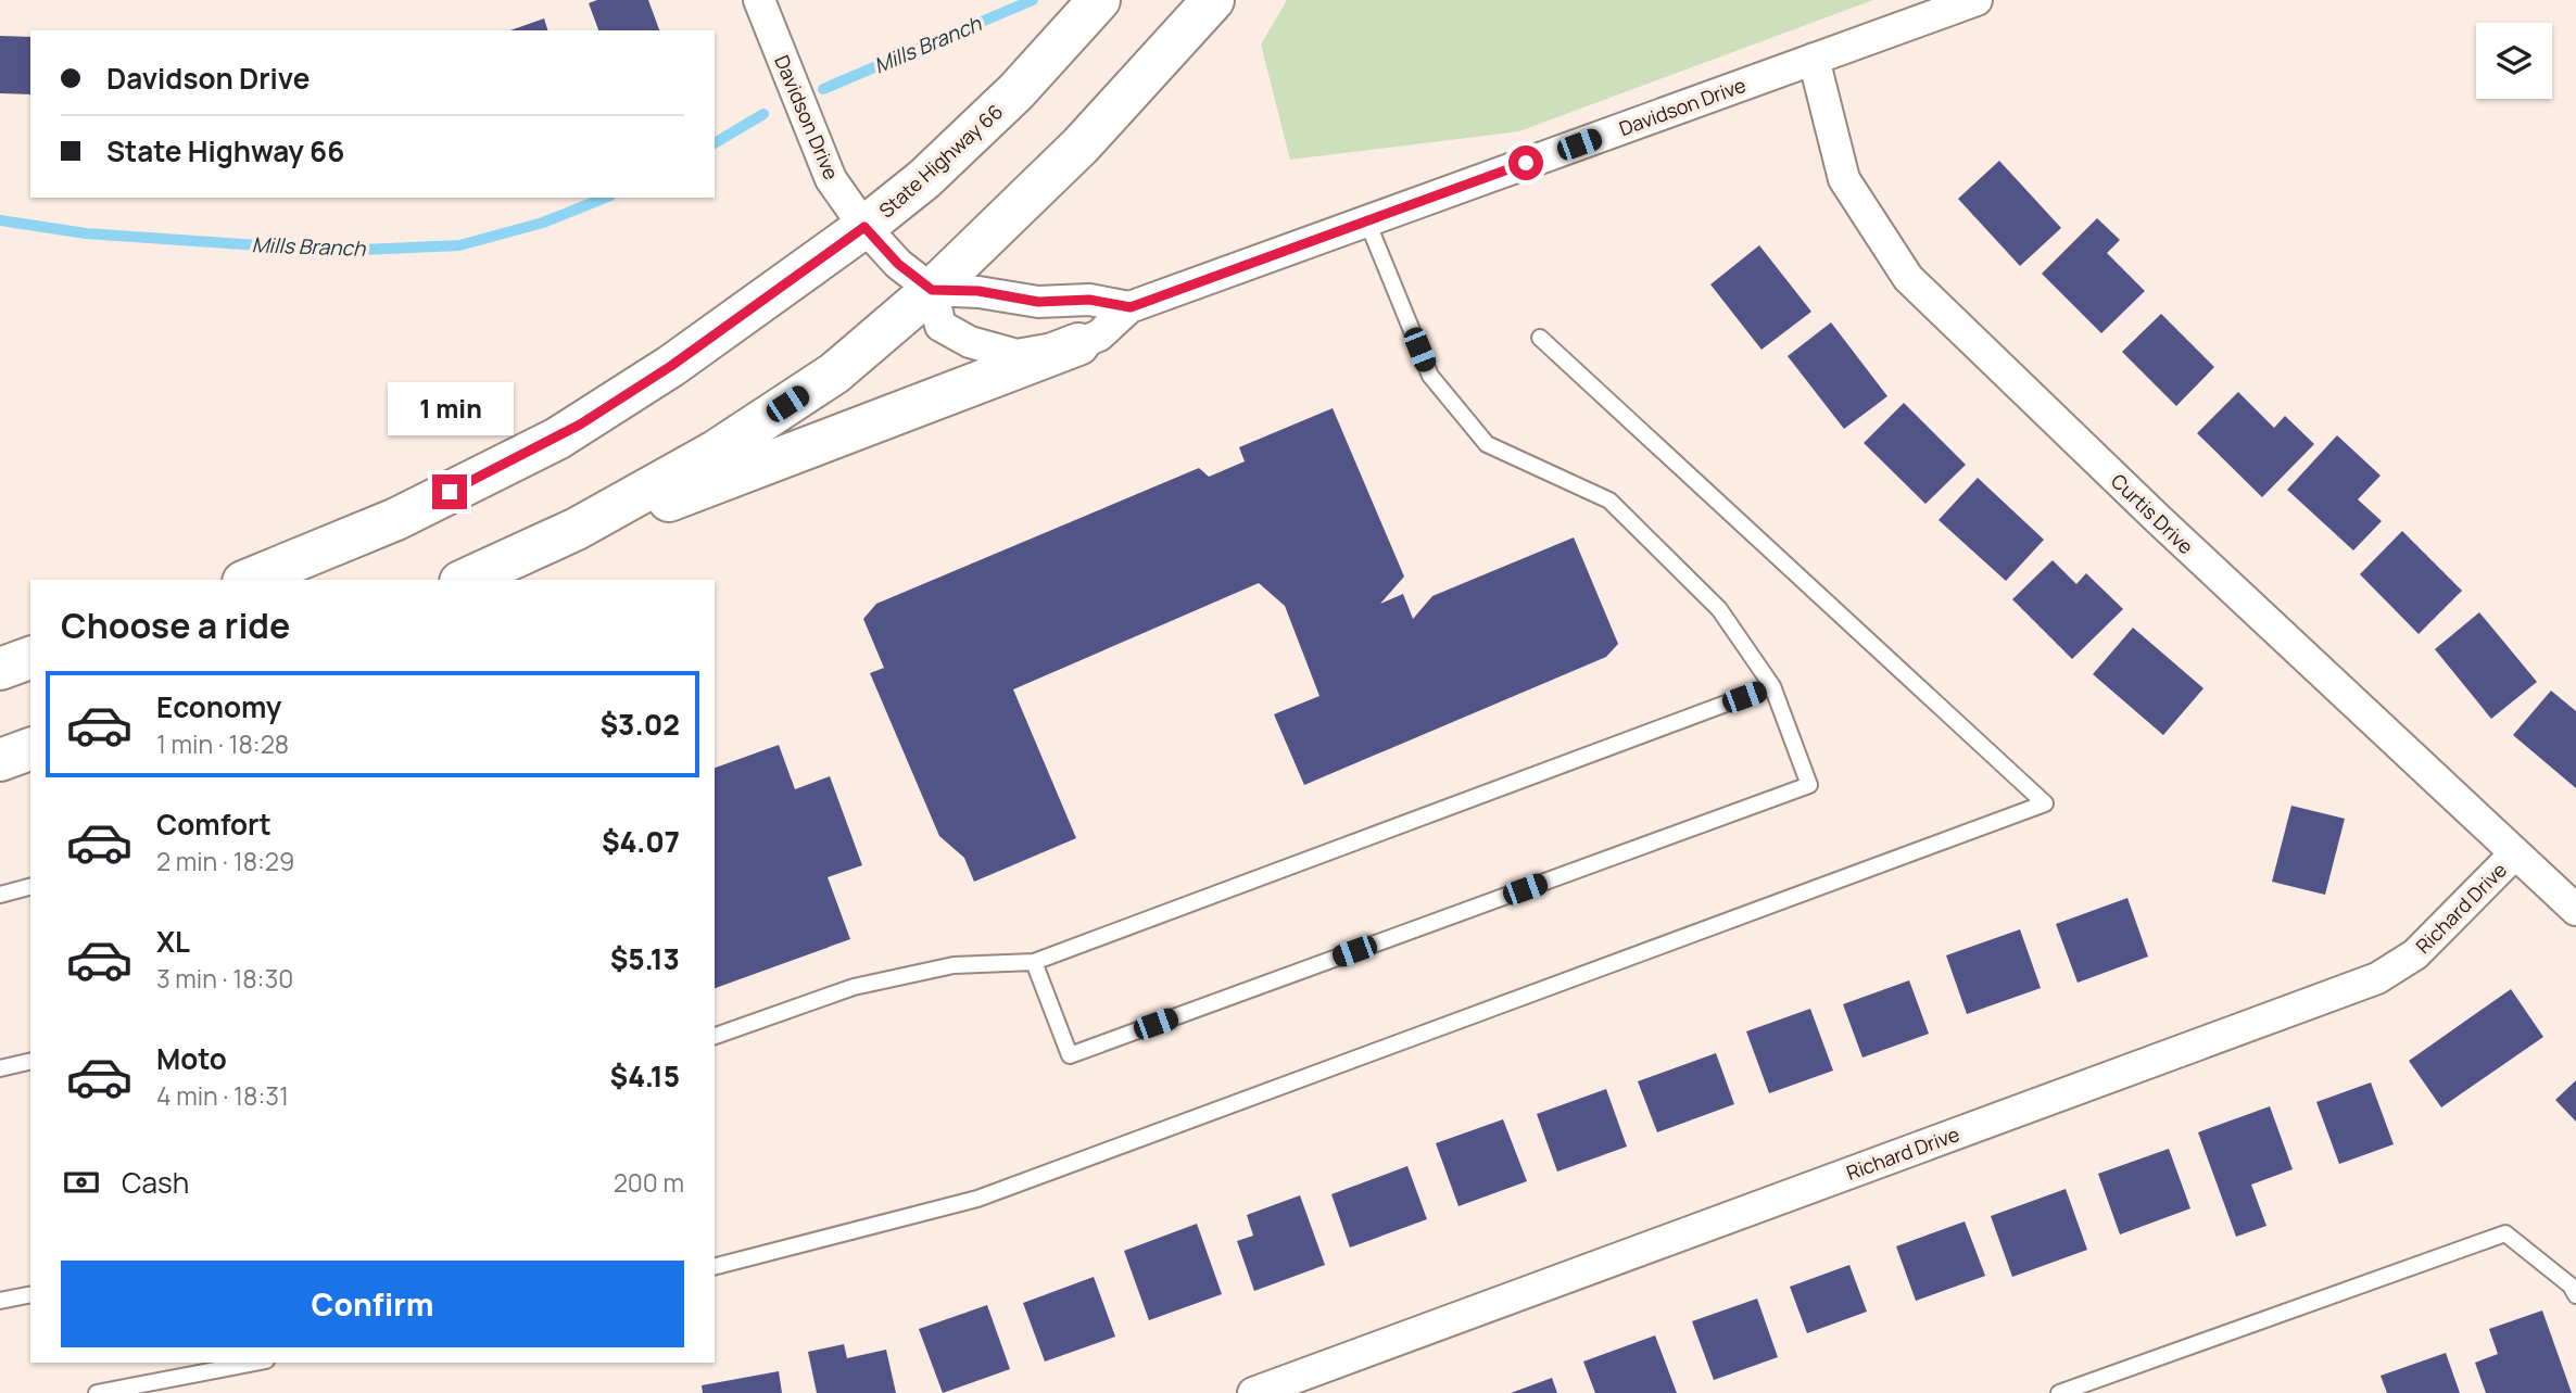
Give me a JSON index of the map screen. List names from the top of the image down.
{
  "streets": {
    "main road": ["State Highway 66"],
    "street": ["Davidson Drive", "Curtis Drive", "Richard Drive"]
  },
  "crossings": [
    ["Davidson Drive", "State Highway 66"],
    ["Davidson Drive", "Curtis Drive"],
    ["Curtis Drive", "Richard Drive"]
  ],
  "water": ["Mills Branch"],
  "page": {
    "banner": ["Davidson Drive", "State Highway 66"],
    "bubble": "1 min",
    "heading": "Choose a ride",
    "list": [
      {
        "name": "Economy",
        "note": "1 min · 18:28",
        "value": "$3.02"
      },
      {
        "name": "Comfort",
        "note": "2 min · 18:29",
        "value": "$4.07"
      },
      {
        "name": "XL",
        "note": "3 min · 18:30",
        "value": "$5.13"
      },
      {
        "name": "Moto",
        "note": "4 min · 18:31",
        "value": "$4.15"
      }
    ],
    "pay": ["Cash", "200 m"],
    "buttons": "Confirm"
  }
}
